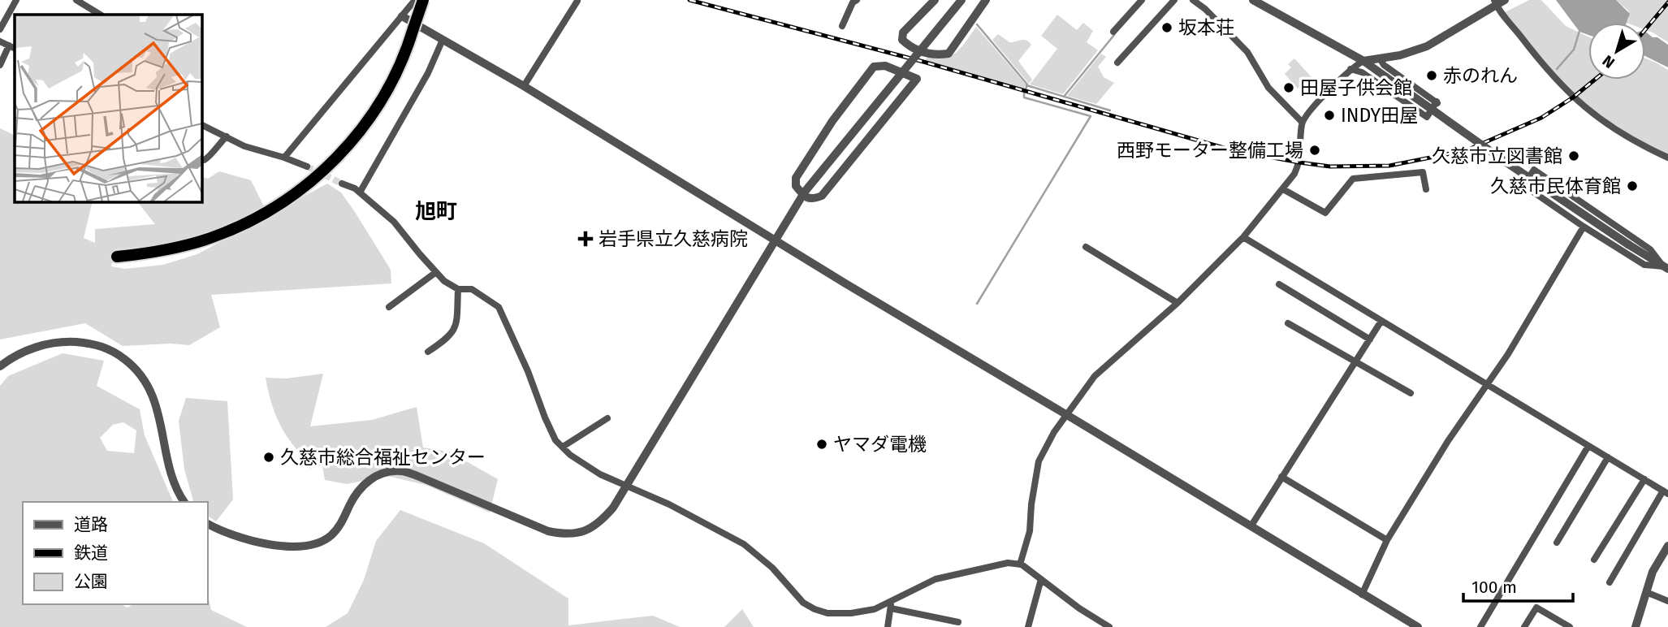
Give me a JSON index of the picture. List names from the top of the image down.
{
  "districts": ["旭町"],
  "places": {
    "other": [
      "坂本荘",
      "赤のれん",
      "田屋子供会館",
      "INDY田屋",
      "西野モーター整備工場",
      "久慈市立図書館",
      "久慈市民体育館",
      "ヤマダ電機",
      "久慈市総合福祉センター"
    ],
    "health": ["岩手県立久慈病院"]
  },
  "legend": ["道路", "鉄道", "公園"],
  "scale_bar": "100 m",
  "north": "bottom left"
}
